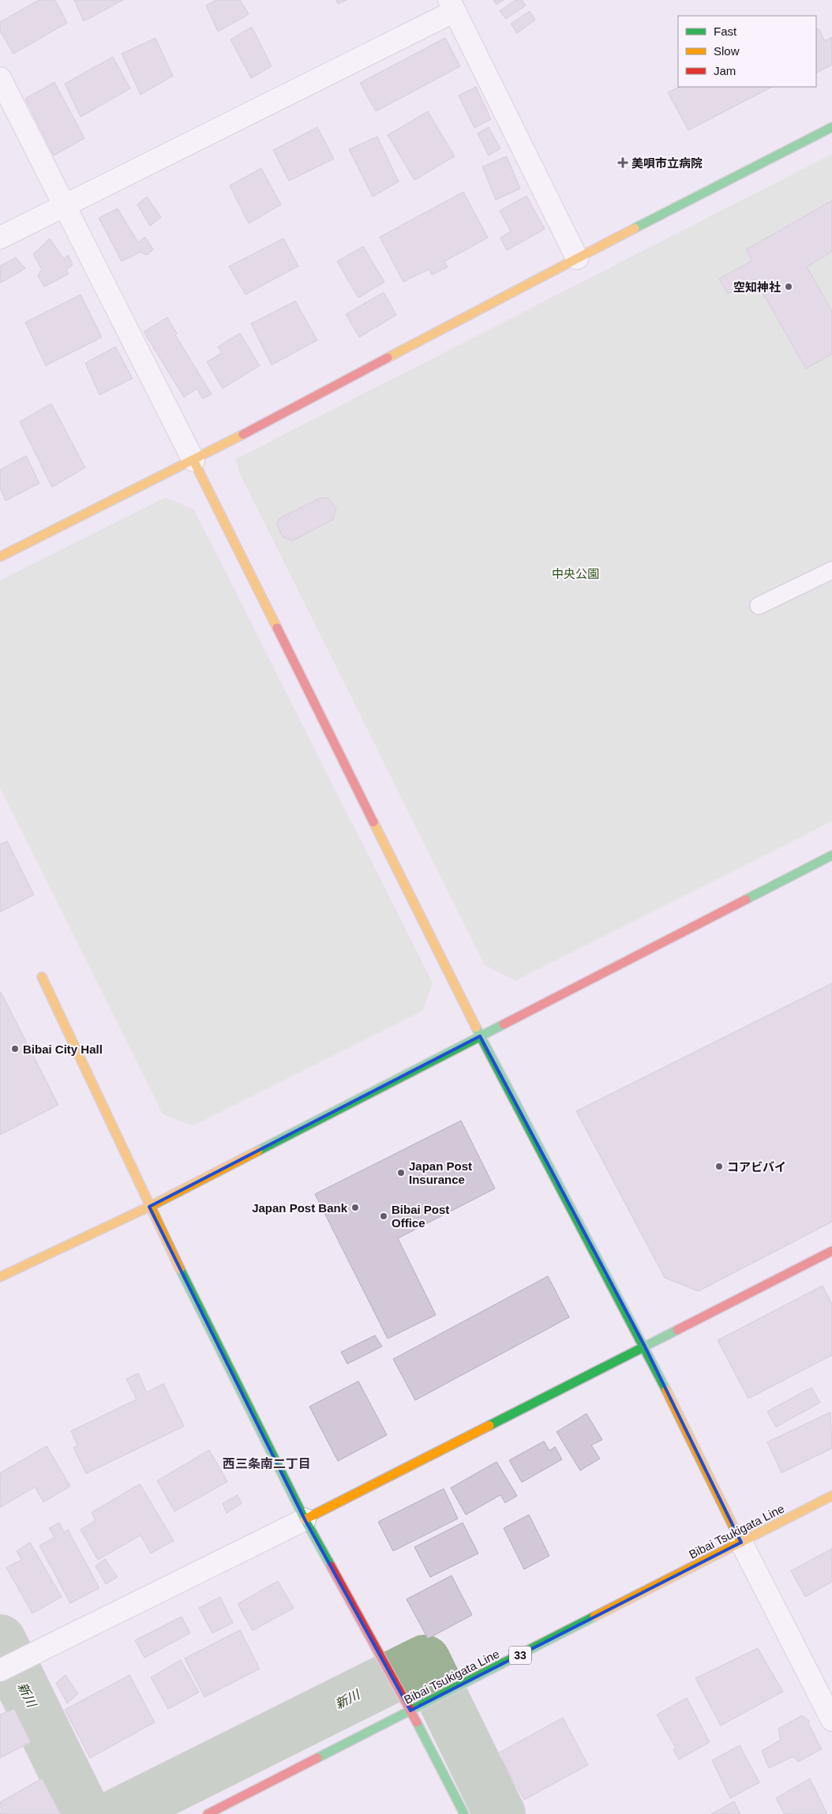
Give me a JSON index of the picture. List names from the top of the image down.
{
  "streets": {
    "street": ["Bibai Tsukigata Line", "33"]
  },
  "districts": ["西三条南二丁目"],
  "water": ["新川"],
  "parks": ["中央公園"],
  "places": {
    "health": ["美唄市立病院"],
    "other": [
      "空知神社",
      "Bibai City Hall",
      "コアビバイ",
      "Japan Post Insurance",
      "Japan Post Bank",
      "Bibai Post Office"
    ]
  },
  "legend": ["Fast", "Slow", "Jam"]
}
